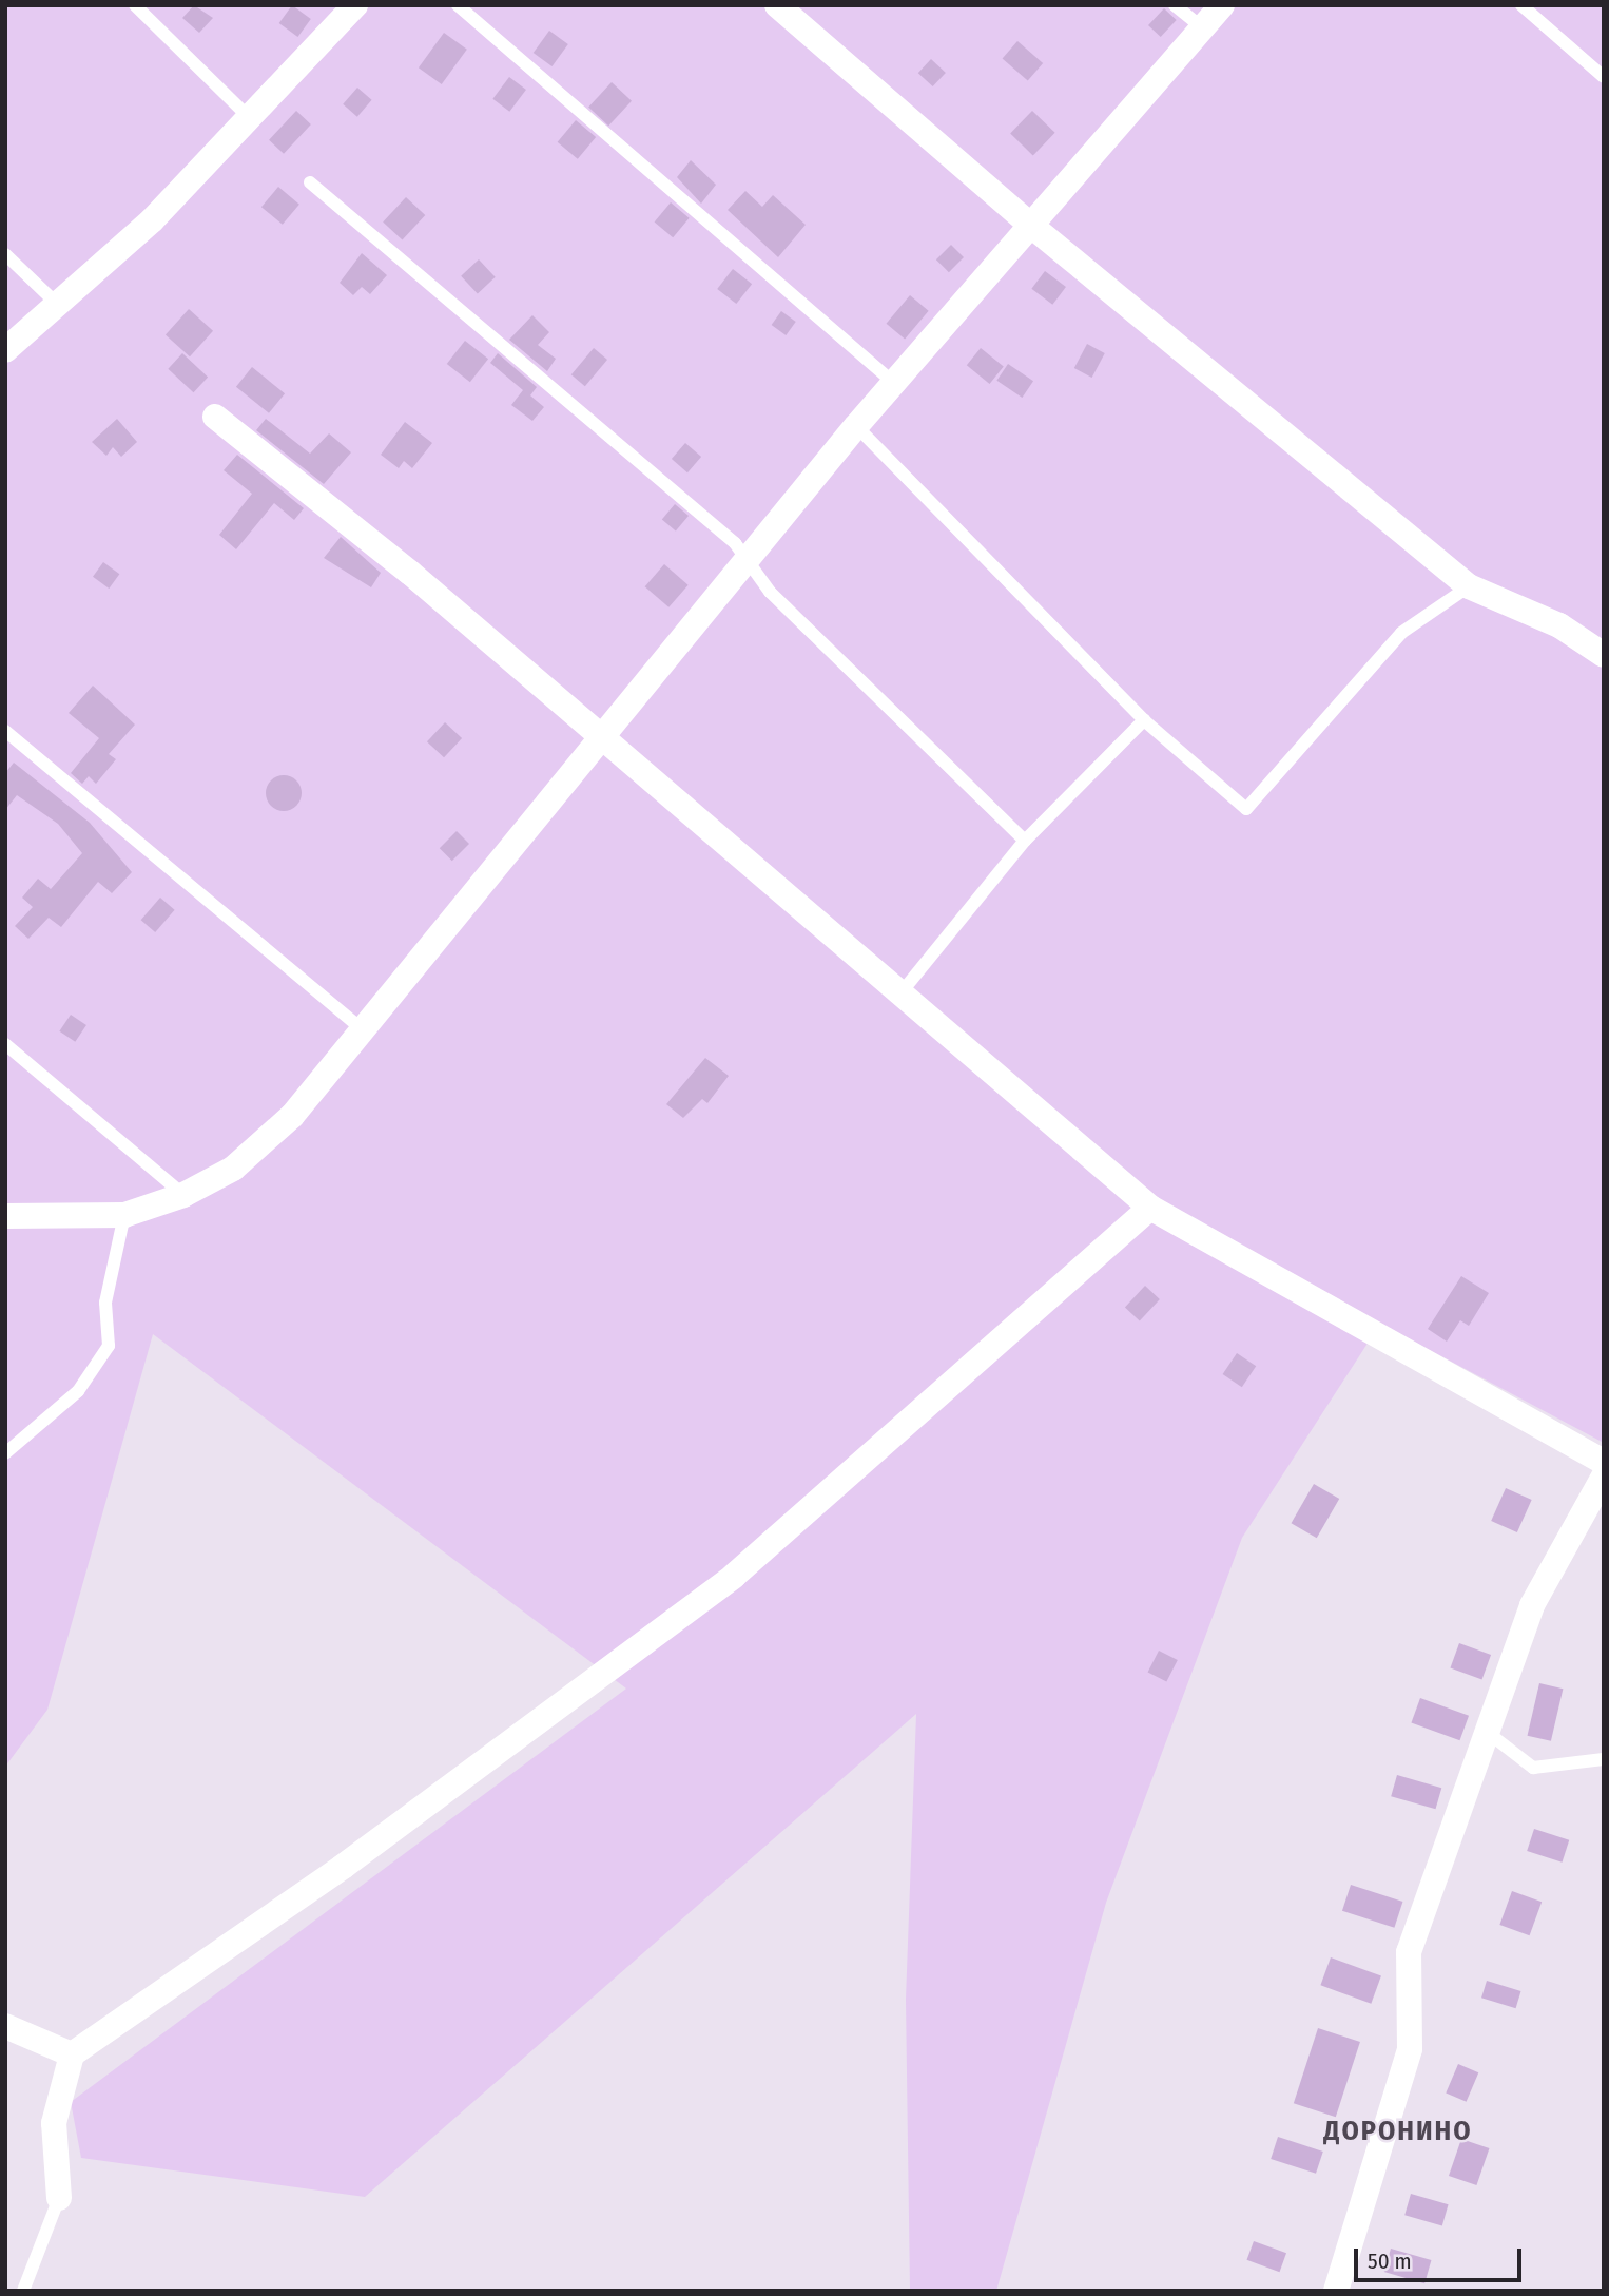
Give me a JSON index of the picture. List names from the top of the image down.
{
  "districts": ["ДОРОНИНО"],
  "scale_bar": "50 m"
}
